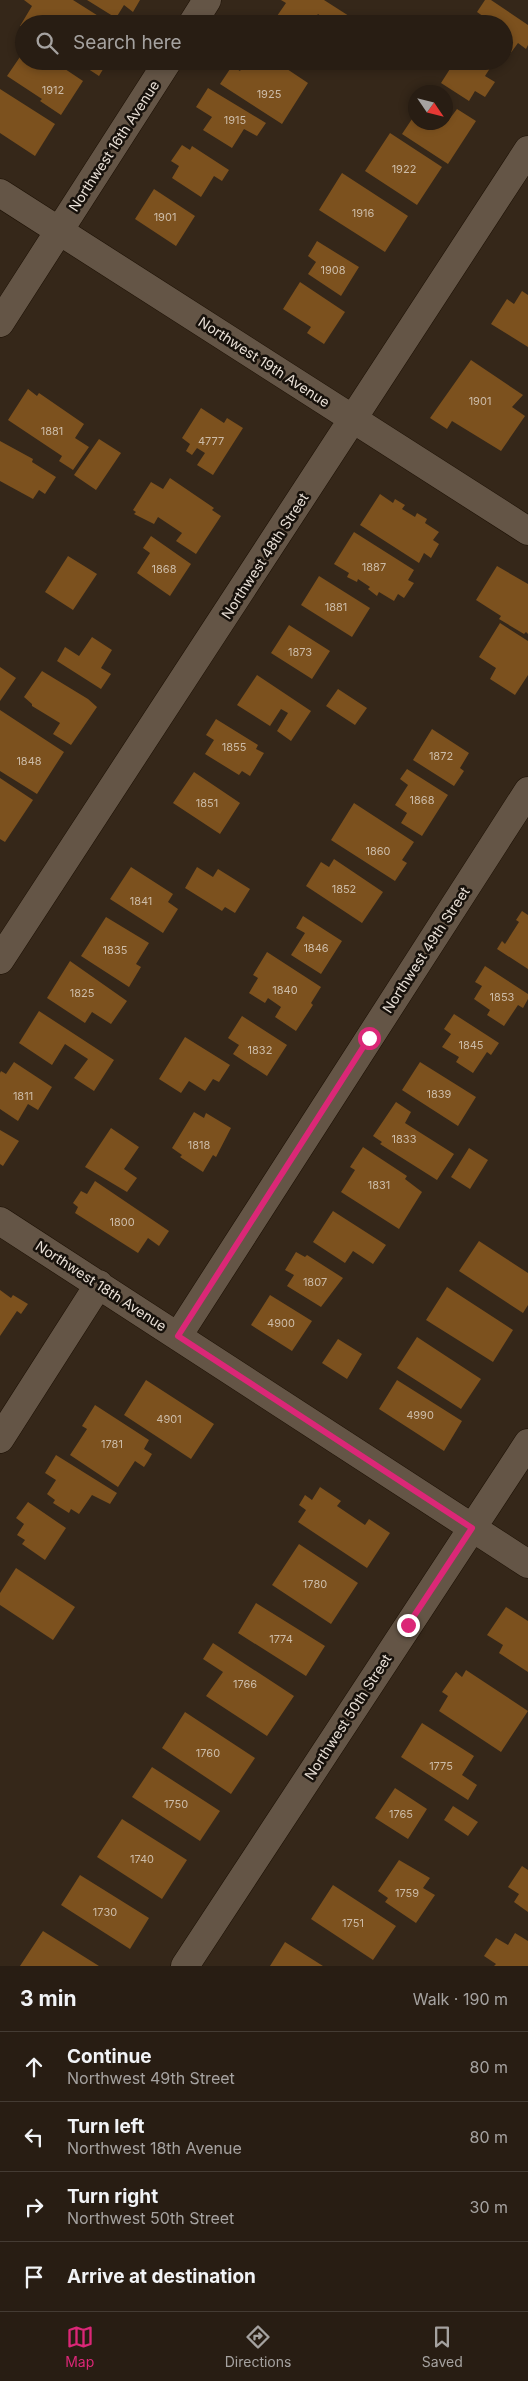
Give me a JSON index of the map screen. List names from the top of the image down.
{
  "streets": {
    "street": [
      "Northwest 16th Avenue",
      "Northwest 19th Avenue",
      "Northwest 48th Street",
      "Northwest 49th Street",
      "Northwest 18th Avenue",
      "Northwest 50th Street"
    ]
  },
  "crossings": [
    ["Northwest 16th Avenue", "Northwest 19th Avenue"],
    ["Northwest 19th Avenue", "Northwest 48th Street"],
    ["Northwest 49th Street", "Northwest 18th Avenue"],
    ["Northwest 18th Avenue", "Northwest 50th Street"]
  ],
  "house_numbers": [
    "1912",
    "1925",
    "1915",
    "1922",
    "1916",
    "1901",
    "1908",
    "1901",
    "1881",
    "4777",
    "1887",
    "1868",
    "1881",
    "1873",
    "1855",
    "1872",
    "1848",
    "1868",
    "1851",
    "1860",
    "1852",
    "1841",
    "1846",
    "1835",
    "1840",
    "1825",
    "1853",
    "1845",
    "1832",
    "1839",
    "1811",
    "1833",
    "1818",
    "1831",
    "1800",
    "1807",
    "4900",
    "4990",
    "4901",
    "1781",
    "1780",
    "1774",
    "1766",
    "1760",
    "1775",
    "1750",
    "1765",
    "1740",
    "1759",
    "1730",
    "1751"
  ],
  "north": "bottom right",
  "page": {
    "search": "Search here",
    "heading": ["3 min", "Walk · 190 m"],
    "list": [
      ["Continue", "Northwest 49th Street", "80 m"],
      ["Turn left", "Northwest 18th Avenue", "80 m"],
      ["Turn right", "Northwest 50th Street", "30 m"],
      "Arrive at destination"
    ],
    "nav": ["Map", "Directions", "Saved"]
  }
}
